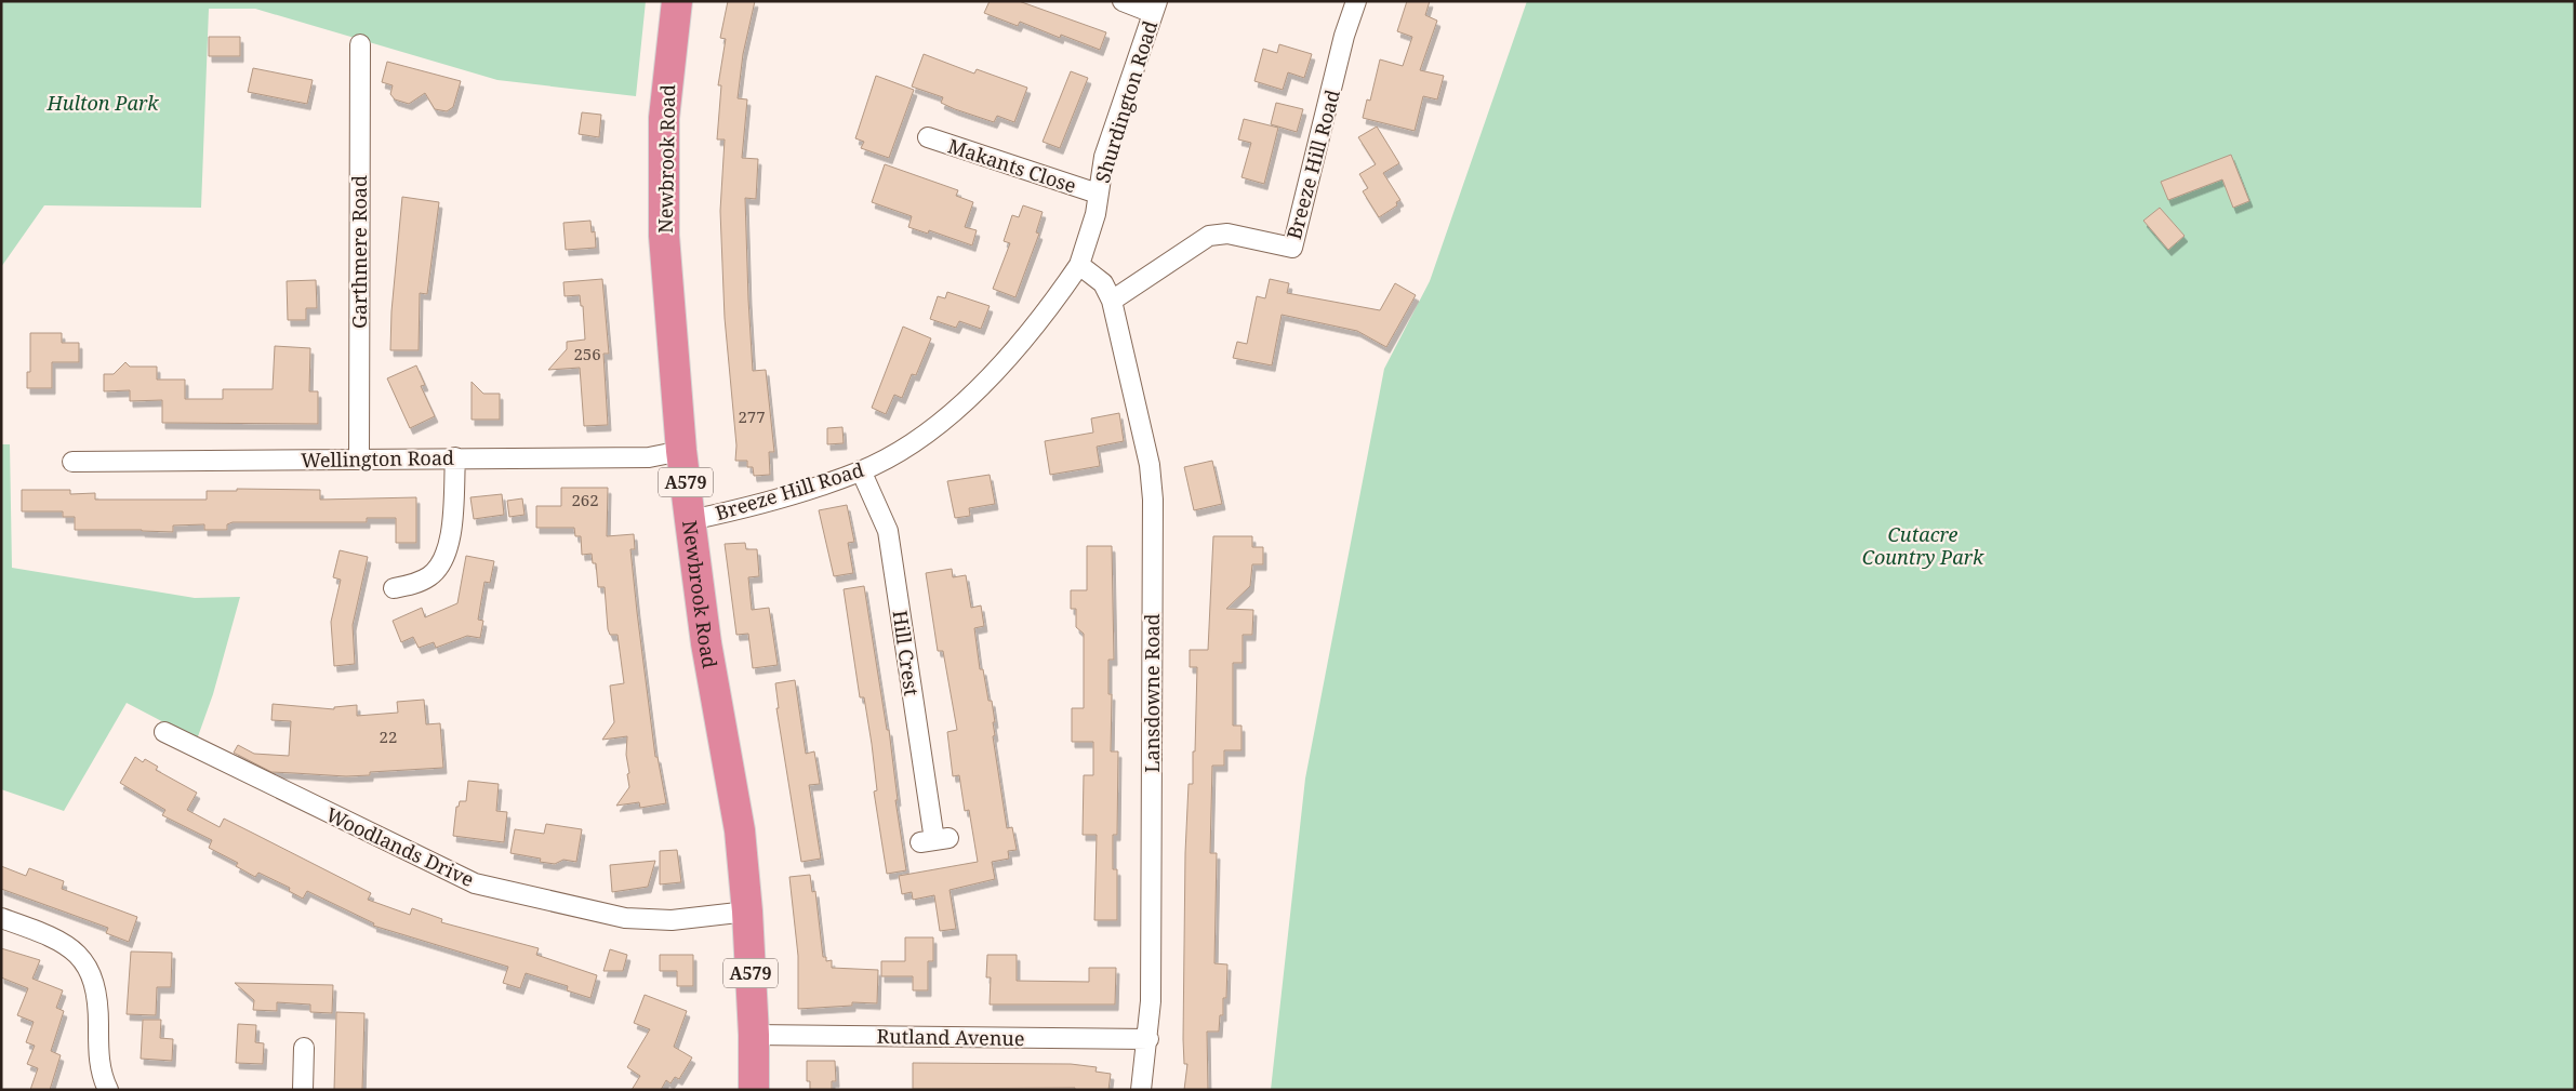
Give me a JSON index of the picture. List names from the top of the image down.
{
  "streets": {
    "highway": ["Newbrook Road", "A579"],
    "street": [
      "Shurdington Road",
      "Breeze Hill Road",
      "Makants Close",
      "Garthmere Road",
      "Wellington Road",
      "Hill Crest",
      "Lansdowne Road",
      "Woodlands Drive",
      "Rutland Avenue"
    ]
  },
  "crossings": [
    ["Shurdington Road", "Breeze Hill Road"],
    ["Shurdington Road", "Makants Close"],
    ["Newbrook Road", "Breeze Hill Road"],
    ["Newbrook Road", "Wellington Road"],
    ["Newbrook Road", "Woodlands Drive"],
    ["Newbrook Road", "Rutland Avenue"],
    ["Breeze Hill Road", "Hill Crest"],
    ["Breeze Hill Road", "Lansdowne Road"],
    ["Garthmere Road", "Wellington Road"],
    ["Lansdowne Road", "Rutland Avenue"]
  ],
  "parks": ["Hulton Park", "Cutacre Country Park"],
  "house_numbers": [
    "256",
    "277",
    "262",
    "22"
  ]
}
